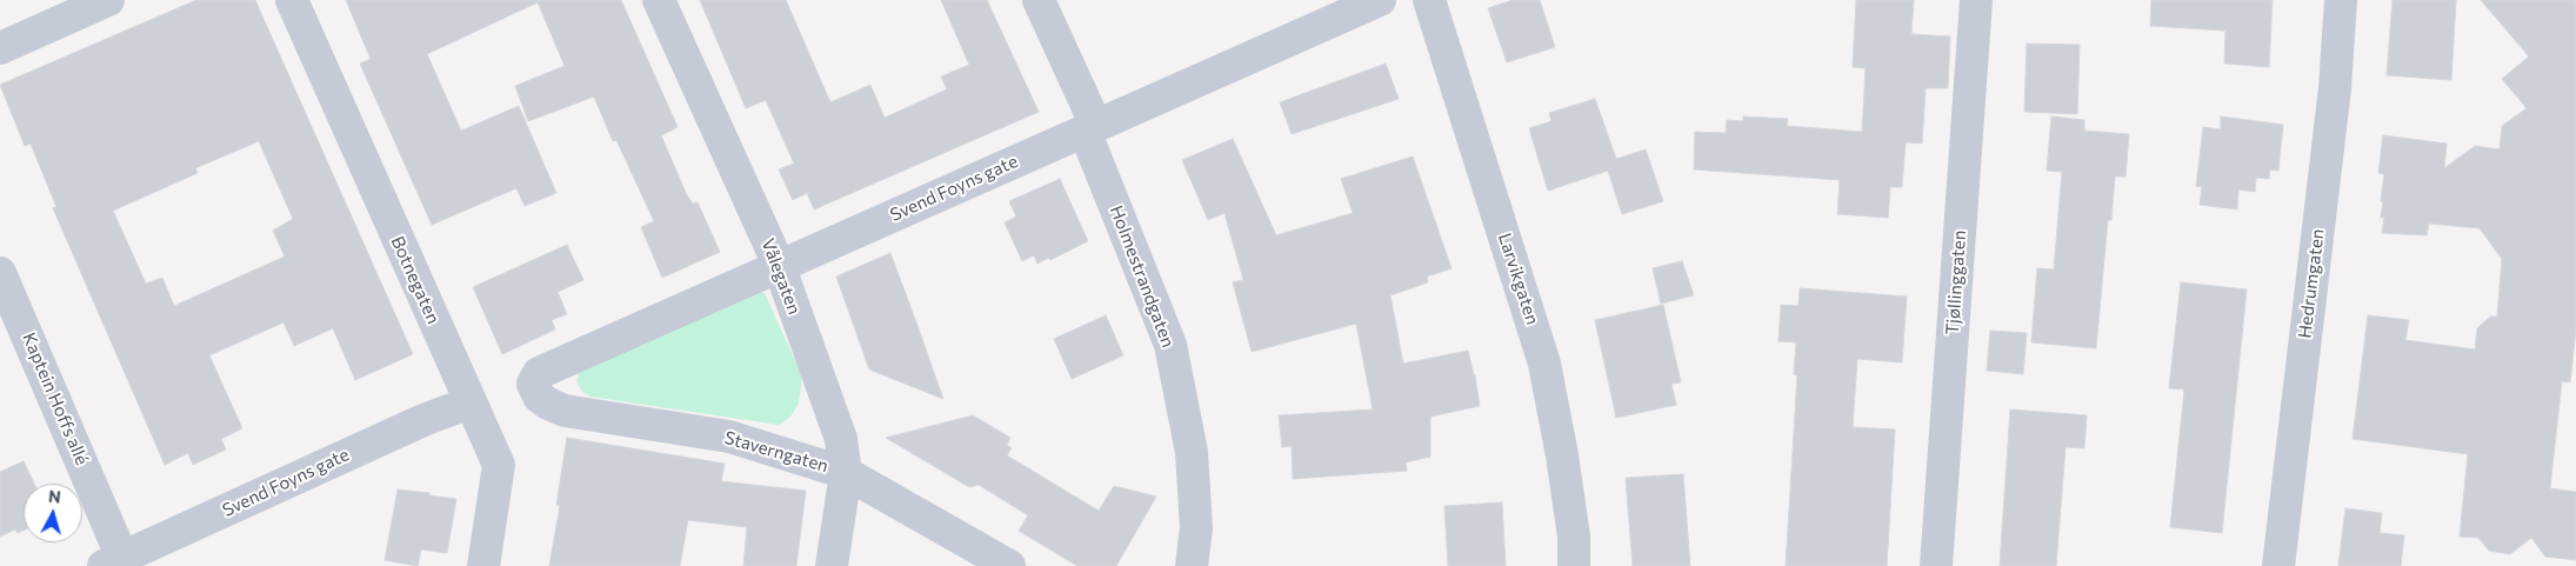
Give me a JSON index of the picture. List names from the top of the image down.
{
  "streets": {
    "street": [
      "Svend Foyns gate",
      "Vålegaten",
      "Holmestrandgaten",
      "Larvikgaten",
      "Botnegaten",
      "Tjøllinggaten",
      "Hedrumgaten",
      "Kaptein Hoffs allé",
      "Staverngaten"
    ]
  },
  "crossings": [
    ["Svend Foyns gate", "Vålegaten"],
    ["Svend Foyns gate", "Holmestrandgaten"],
    ["Svend Foyns gate", "Botnegaten"],
    ["Svend Foyns gate", "Kaptein Hoffs allé"],
    ["Svend Foyns gate", "Staverngaten"],
    ["Vålegaten", "Staverngaten"]
  ],
  "north": "top"
}
